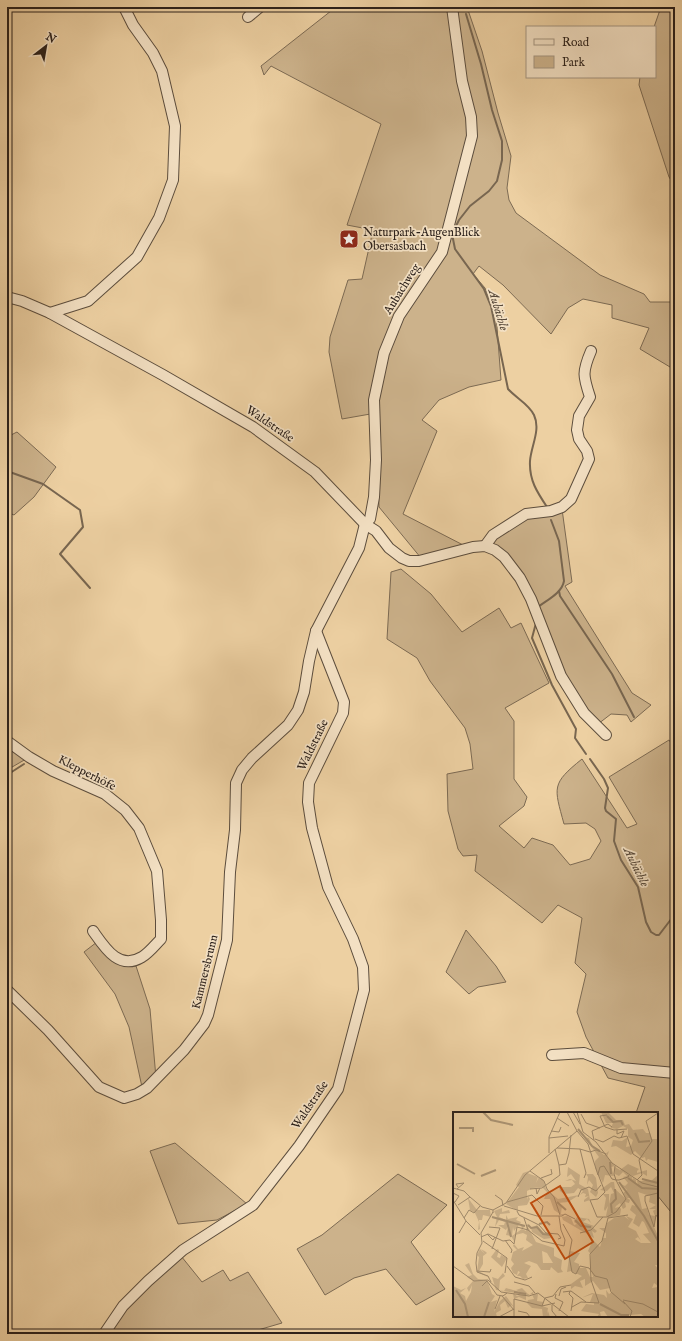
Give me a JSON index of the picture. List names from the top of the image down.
{
  "streets": {
    "street": [
      "Aubachweg",
      "Waldstraße",
      "Klepperhöfe",
      "Kammersbrunn"
    ]
  },
  "crossings": [
    ["Aubachweg", "Waldstraße"],
    ["Waldstraße", "Kammersbrunn"]
  ],
  "water": ["Aubächle"],
  "places": {
    "place": ["Naturpark-AugenBlick Obersasbach"]
  },
  "legend": ["Road", "Park"],
  "north": "top right"
}
